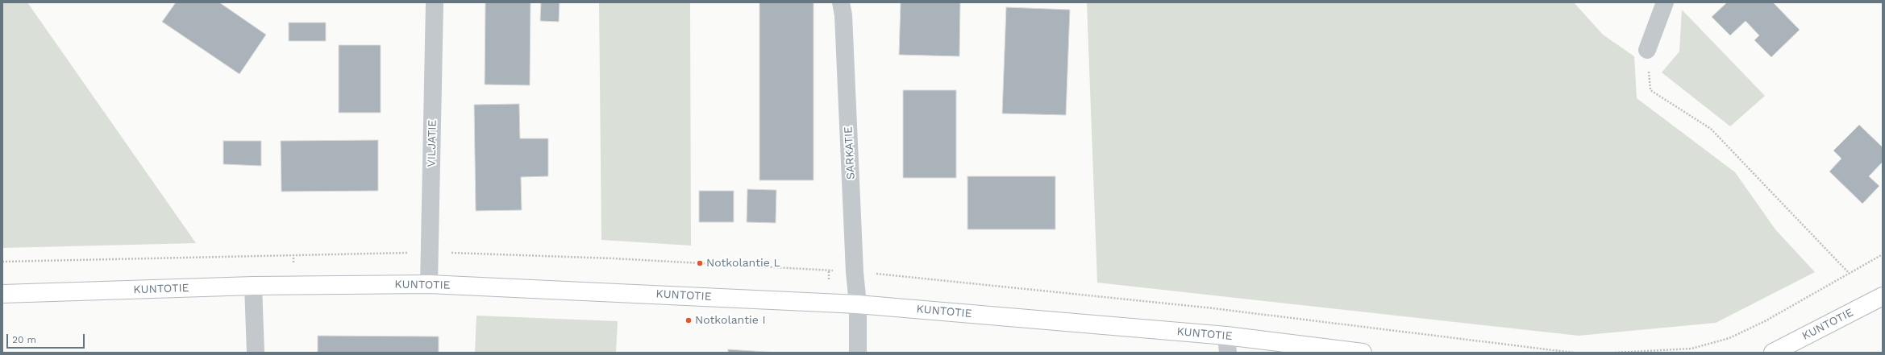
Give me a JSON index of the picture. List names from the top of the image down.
{
  "streets": {
    "street": ["VILJATIE", "SARKATIE", "KUNTOTIE"]
  },
  "crossings": [
    ["VILJATIE", "KUNTOTIE"],
    ["SARKATIE", "KUNTOTIE"]
  ],
  "places": ["Notkolantie L", "Notkolantie I"],
  "scale_bar": "20 m"
}
